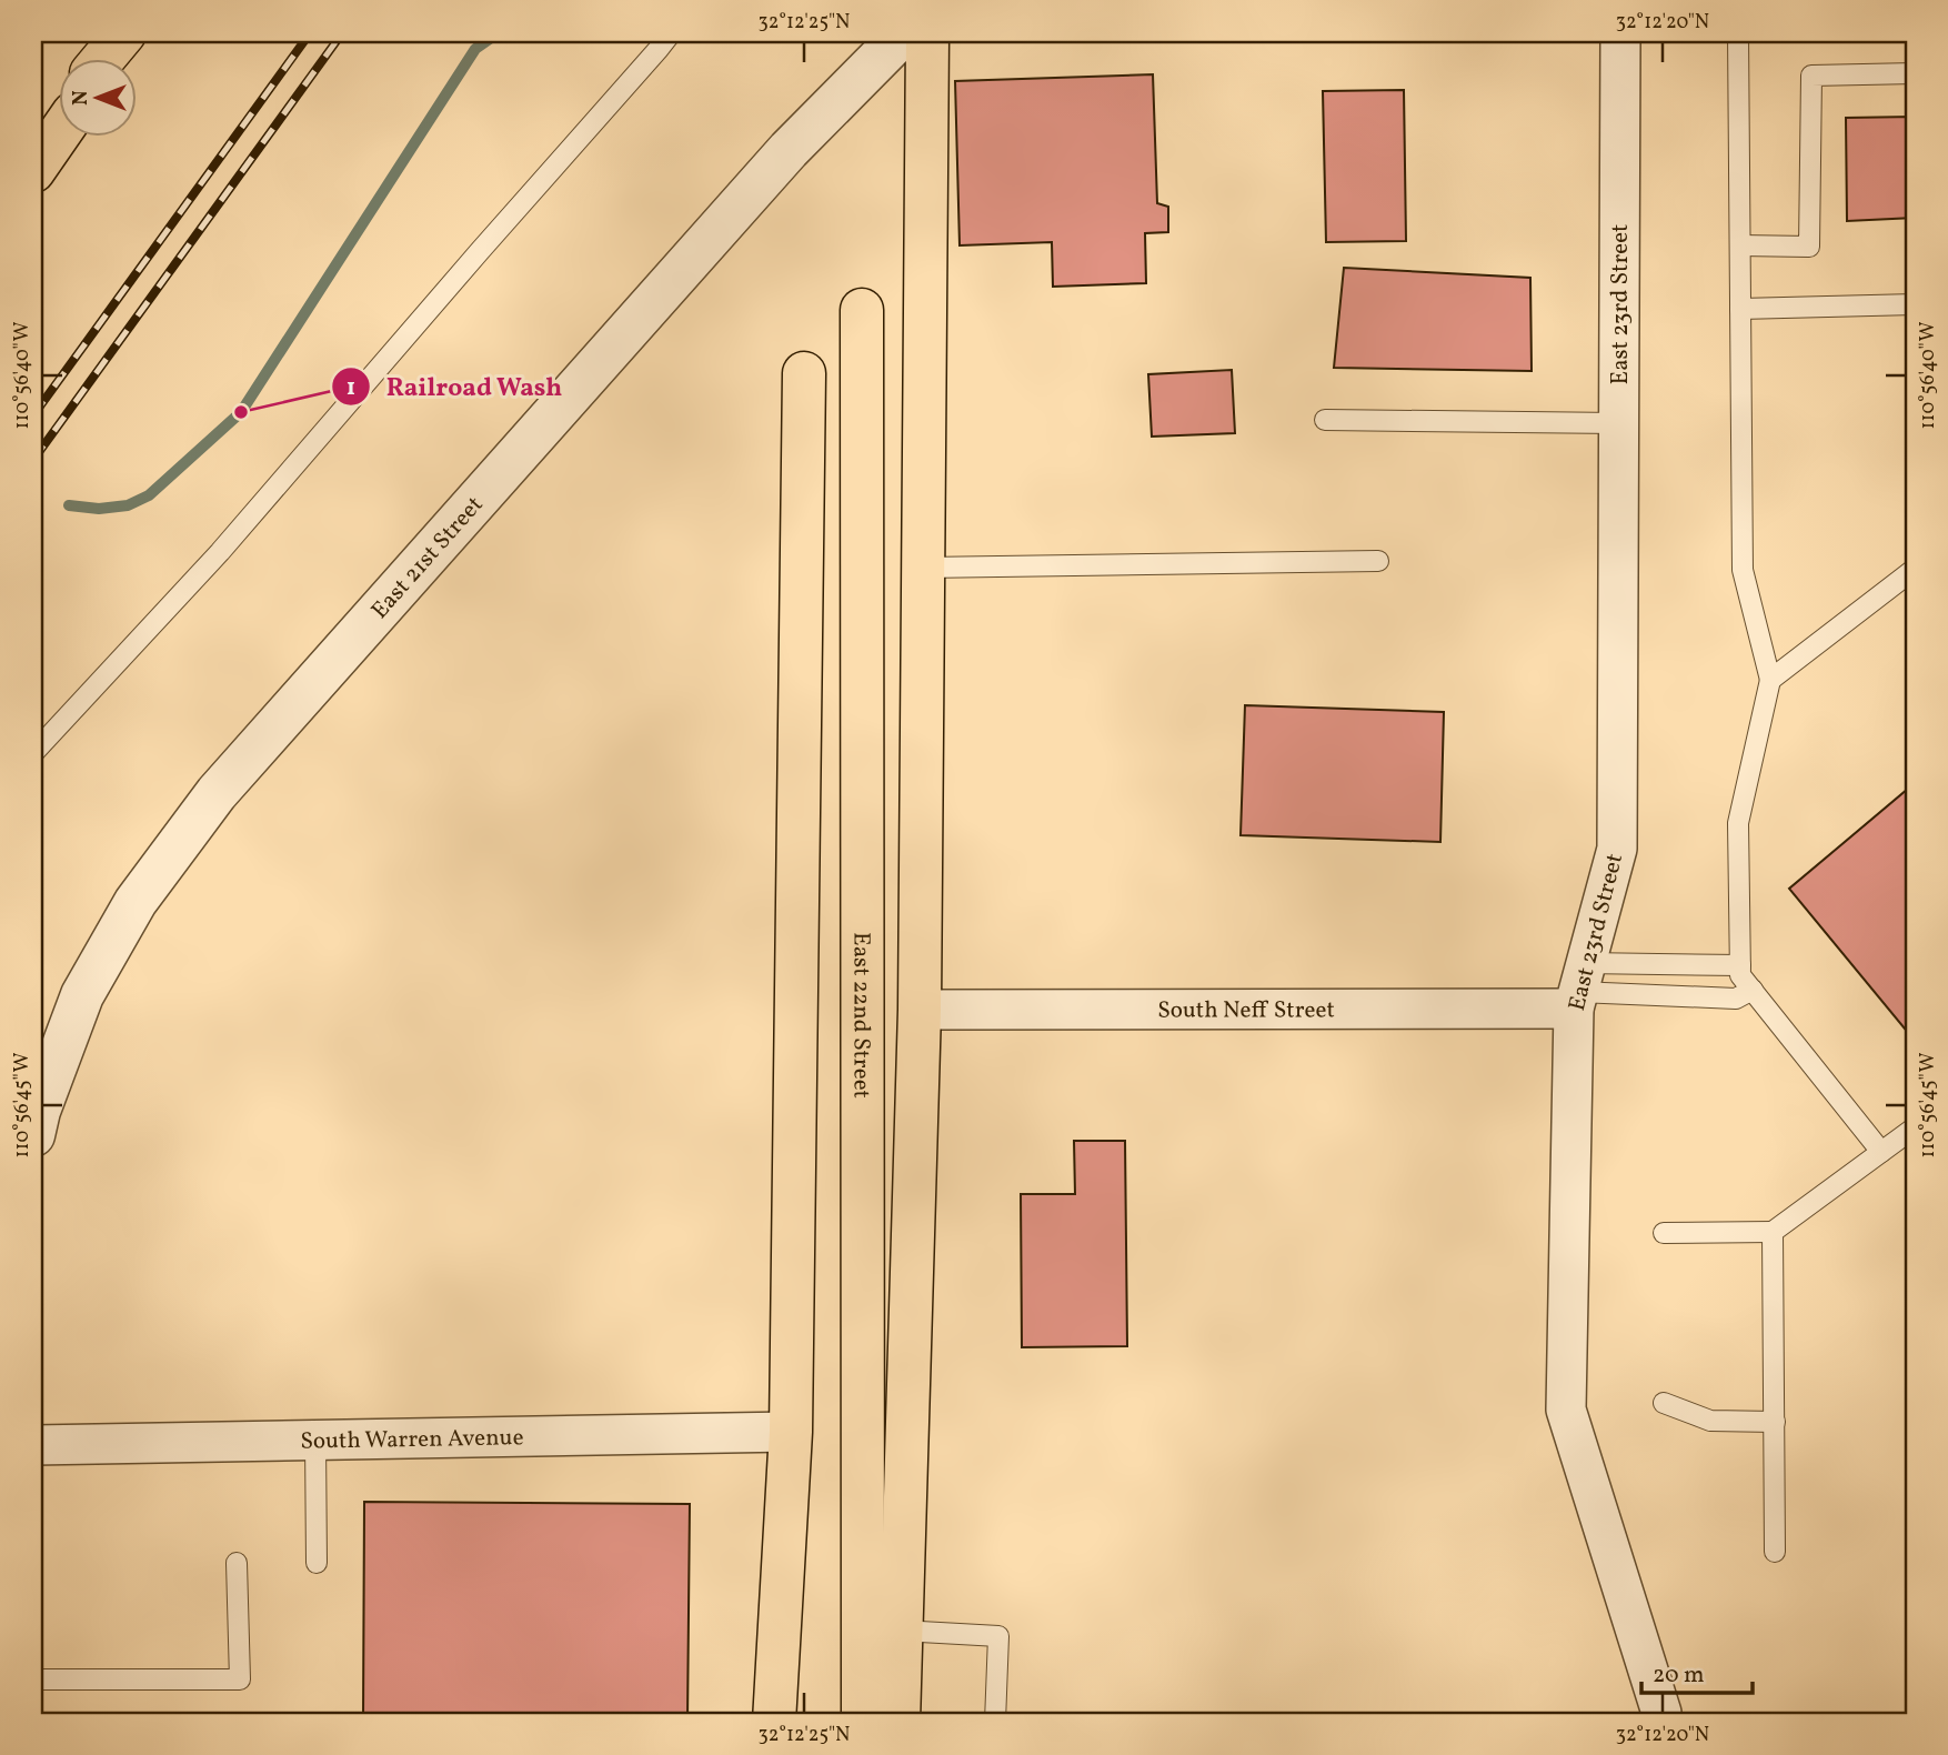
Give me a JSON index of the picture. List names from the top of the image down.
{
  "streets": {
    "main road": ["East 22nd Street"],
    "street": [
      "East 23rd Street",
      "East 21st Street",
      "South Neff Street",
      "South Warren Avenue"
    ]
  },
  "crossings": [
    ["East 23rd Street", "South Neff Street"]
  ],
  "places": ["Railroad Wash"],
  "scale_bar": "20 m",
  "north": "left",
  "coordinates": [
    "32°12'25\"N",
    "32°12'20\"N",
    "110°56'40\"W",
    "110°56'45\"W"
  ]
}
